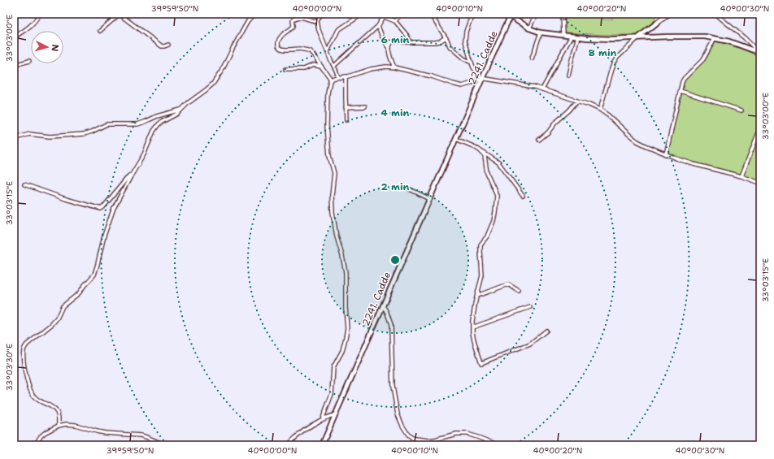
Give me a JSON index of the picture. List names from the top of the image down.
{
  "streets": {
    "street": ["2241. Cadde"]
  },
  "north": "right",
  "coordinates": [
    "39°59'50\"N",
    "40°00'00\"N",
    "40°00'10\"N",
    "40°00'20\"N",
    "40°00'30\"N",
    "33°03'00\"E",
    "33°03'15\"E",
    "33°03'30\"E"
  ],
  "rings": [
    "6 min",
    "8 min",
    "4 min",
    "2 min"
  ]
}
